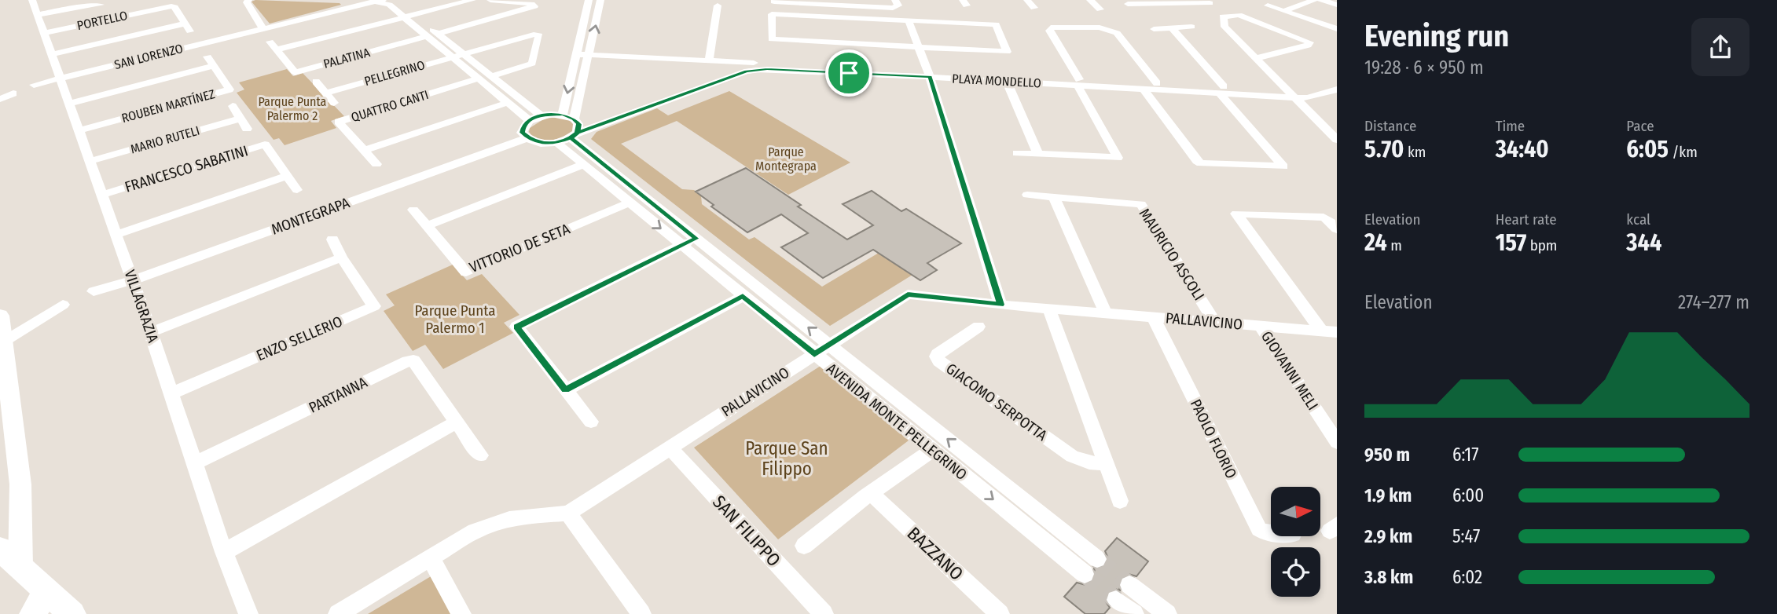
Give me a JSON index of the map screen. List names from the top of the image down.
{
  "streets": {
    "street": [
      "PORTELLO",
      "SAN LORENZO",
      "PALATINA",
      "PELLEGRINO",
      "PLAYA MONDELLO",
      "ROUBEN MARTÍNEZ",
      "QUATTRO CANTI",
      "MARIO RUTELI",
      "FRANCESCO SABATINI",
      "MONTEGRAPA",
      "VITTORIO DE SETA",
      "MAURICIO ASCOLI",
      "VILLAGRAZIA",
      "PALLAVICINO",
      "ENZO SELLERIO",
      "GIOVANNI MELI",
      "PARTANNA",
      "GIACOMO SERPOTTA",
      "AVENIDA MONTE PELLEGRINO",
      "PAOLO FLORIO",
      "SAN FILIPPO",
      "BAZZANO"
    ]
  },
  "crossings": [
    ["PORTELLO", "VILLAGRAZIA"],
    ["SAN LORENZO", "VILLAGRAZIA"],
    ["PLAYA MONDELLO", "AVENIDA MONTE PELLEGRINO"],
    ["ROUBEN MARTÍNEZ", "VILLAGRAZIA"],
    ["MARIO RUTELI", "VILLAGRAZIA"],
    ["FRANCESCO SABATINI", "VILLAGRAZIA"],
    ["MONTEGRAPA", "VILLAGRAZIA"],
    ["VITTORIO DE SETA", "AVENIDA MONTE PELLEGRINO"],
    ["MAURICIO ASCOLI", "PALLAVICINO"],
    ["VILLAGRAZIA", "ENZO SELLERIO"],
    ["VILLAGRAZIA", "PARTANNA"],
    ["PALLAVICINO", "GIOVANNI MELI"],
    ["PALLAVICINO", "AVENIDA MONTE PELLEGRINO"],
    ["PALLAVICINO", "PAOLO FLORIO"],
    ["PALLAVICINO", "SAN FILIPPO"]
  ],
  "parks": [
    "Parque Punta Palermo 2",
    "Parque Montegrapa",
    "Parque Punta Palermo 1",
    "Parque San Filippo"
  ],
  "north": "right",
  "page": {
    "heading": ["Evening run", "19:28 · 6 × 950 m"],
    "stats": [
      ["Distance", "5.70 km"],
      ["Time", "34:40"],
      ["Pace", "6:05 /km"],
      ["Elevation", "24 m"],
      ["Heart rate", "157 bpm"],
      ["kcal", "344"]
    ],
    "chart": ["Elevation", "274–277 m"],
    "list": [
      {
        "name": "950 m",
        "note": "6:17"
      },
      {
        "name": "1.9 km",
        "note": "6:00"
      },
      {
        "name": "2.9 km",
        "note": "5:47"
      },
      {
        "name": "3.8 km",
        "note": "6:02"
      }
    ]
  }
}
